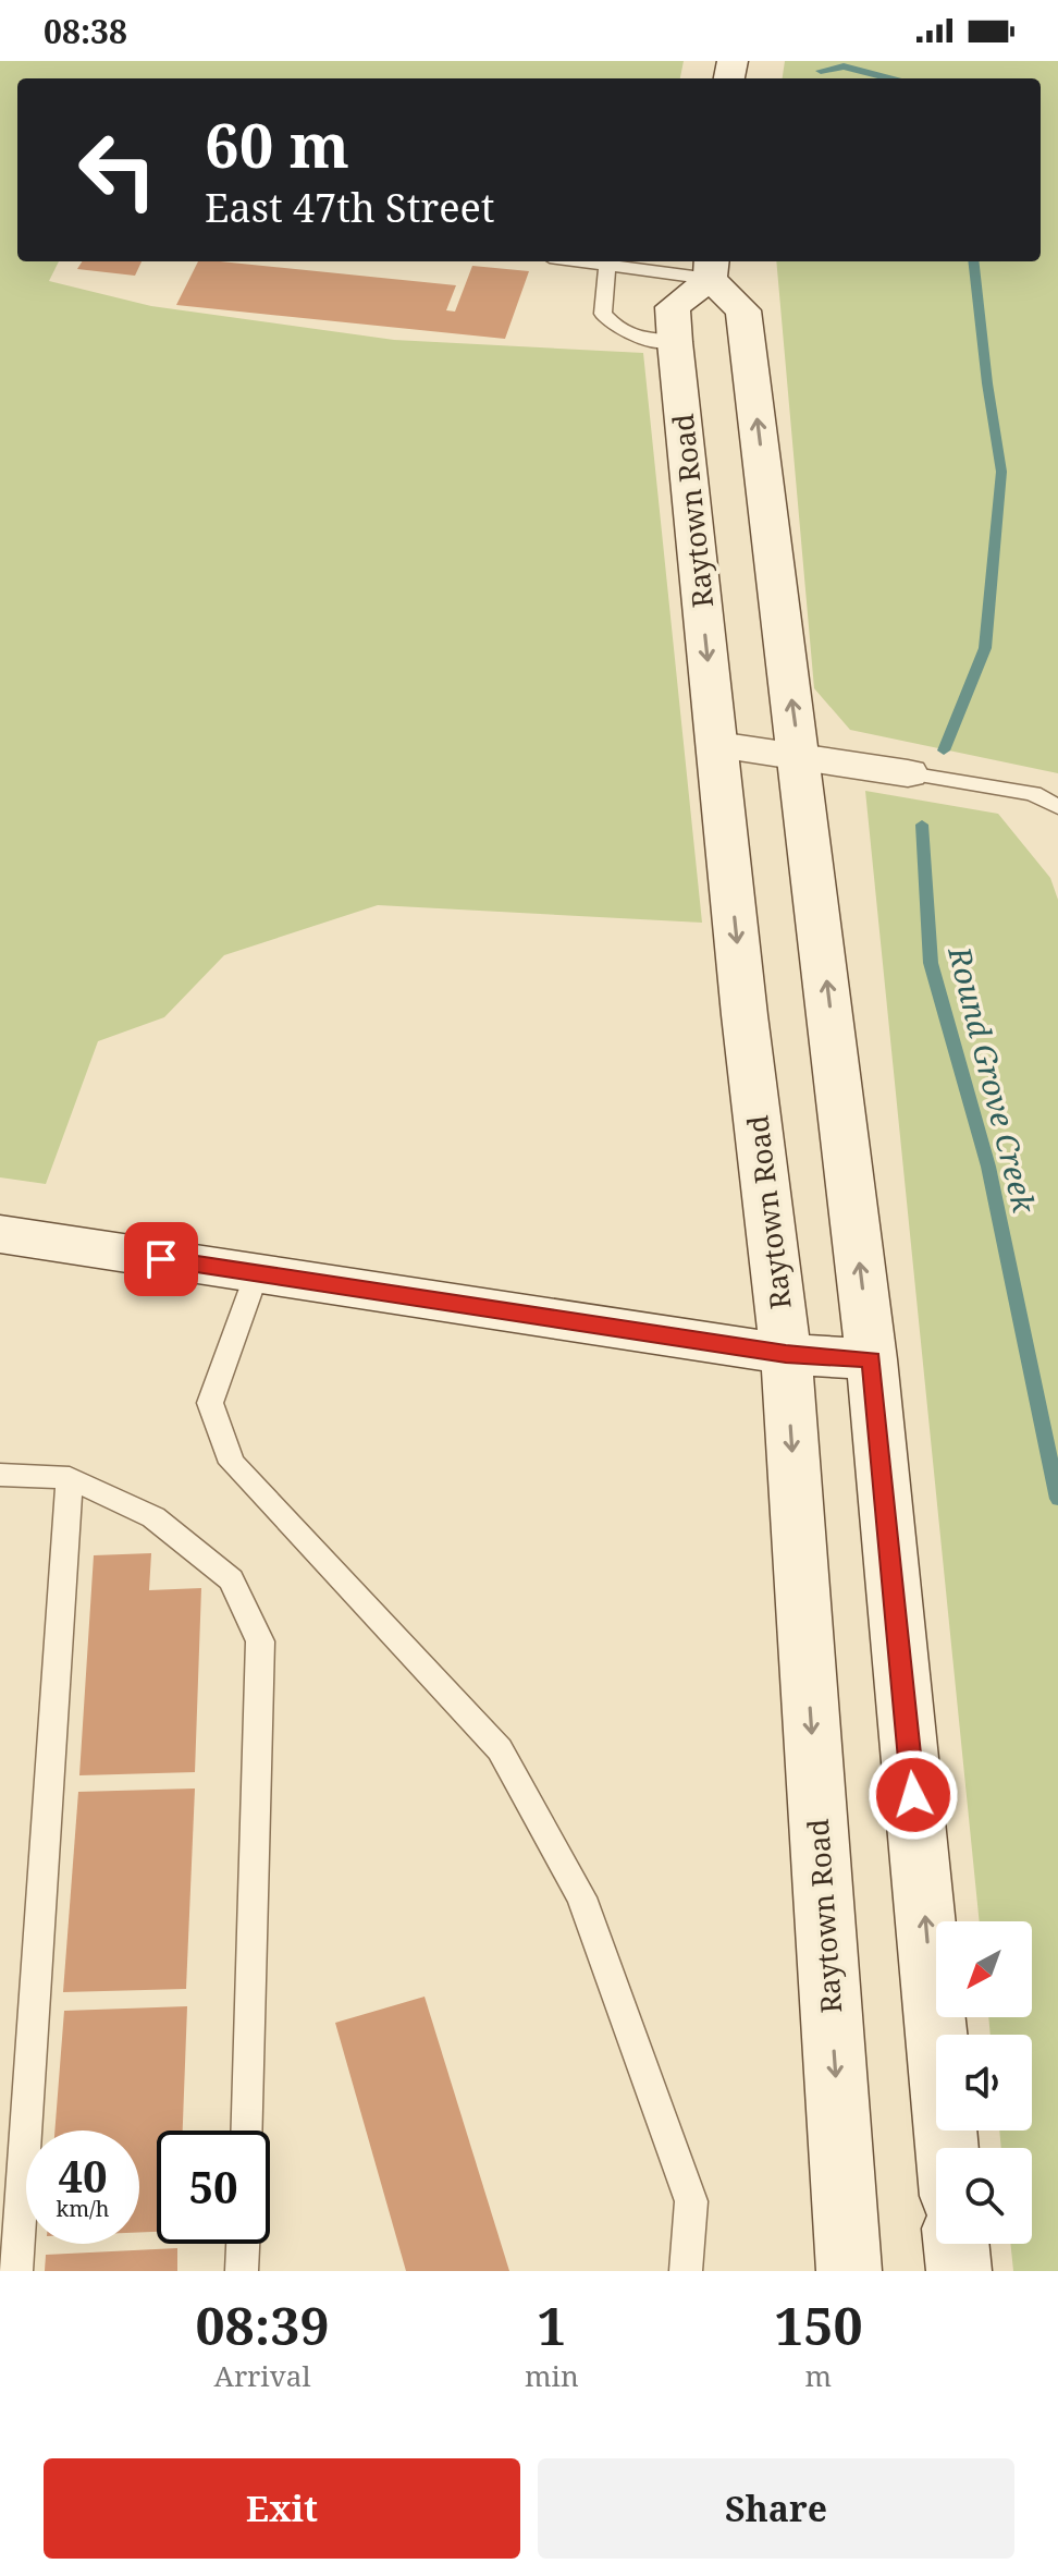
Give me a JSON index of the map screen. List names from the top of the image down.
{
  "streets": {
    "main road": ["Raytown Road"]
  },
  "water": ["Round Grove Creek"],
  "north": "bottom left",
  "page": {
    "status": "08:38",
    "turn": ["60 m", "East 47th Street"],
    "speed": "40 km/h",
    "limit": "50",
    "eta": [
      "08:39",
      "Arrival",
      "1",
      "min",
      "150",
      "m"
    ],
    "buttons": ["Exit", "Share"]
  }
}
